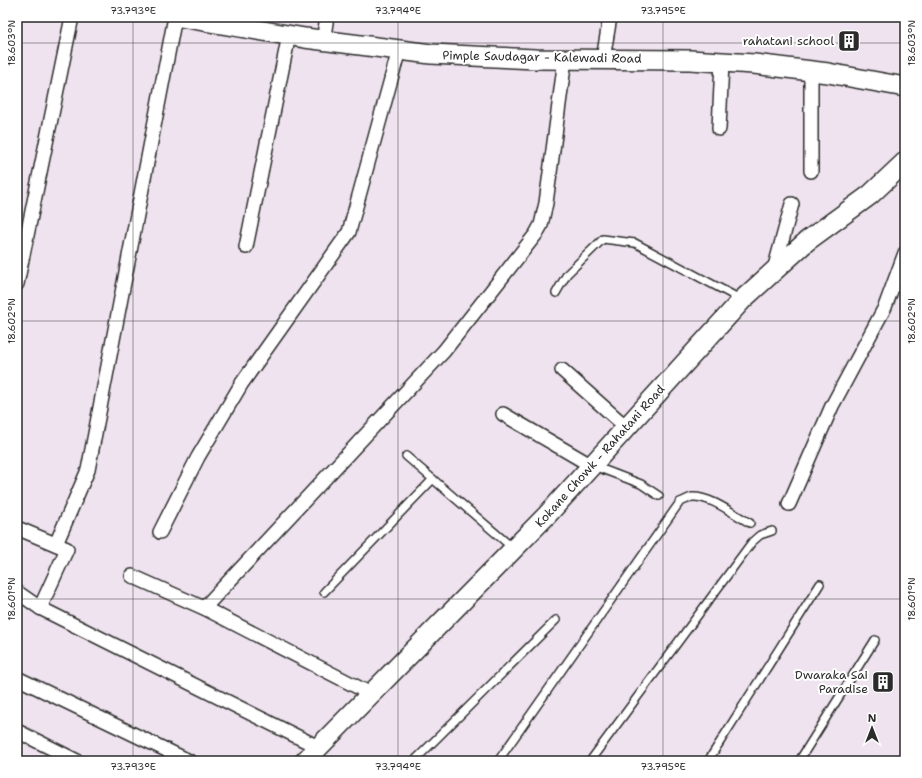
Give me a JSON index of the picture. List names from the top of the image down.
{
  "streets": {
    "street": ["Pimple Saudagar - Kalewadi Road", "Kokane Chowk - Rahatani Road"]
  },
  "places": {
    "building": ["rahatani school", "Dwaraka Sai Paradise"]
  },
  "north": "top",
  "coordinates": [
    "73.793°E",
    "73.794°E",
    "73.795°E",
    "18.603°N",
    "18.602°N",
    "18.601°N"
  ]
}
